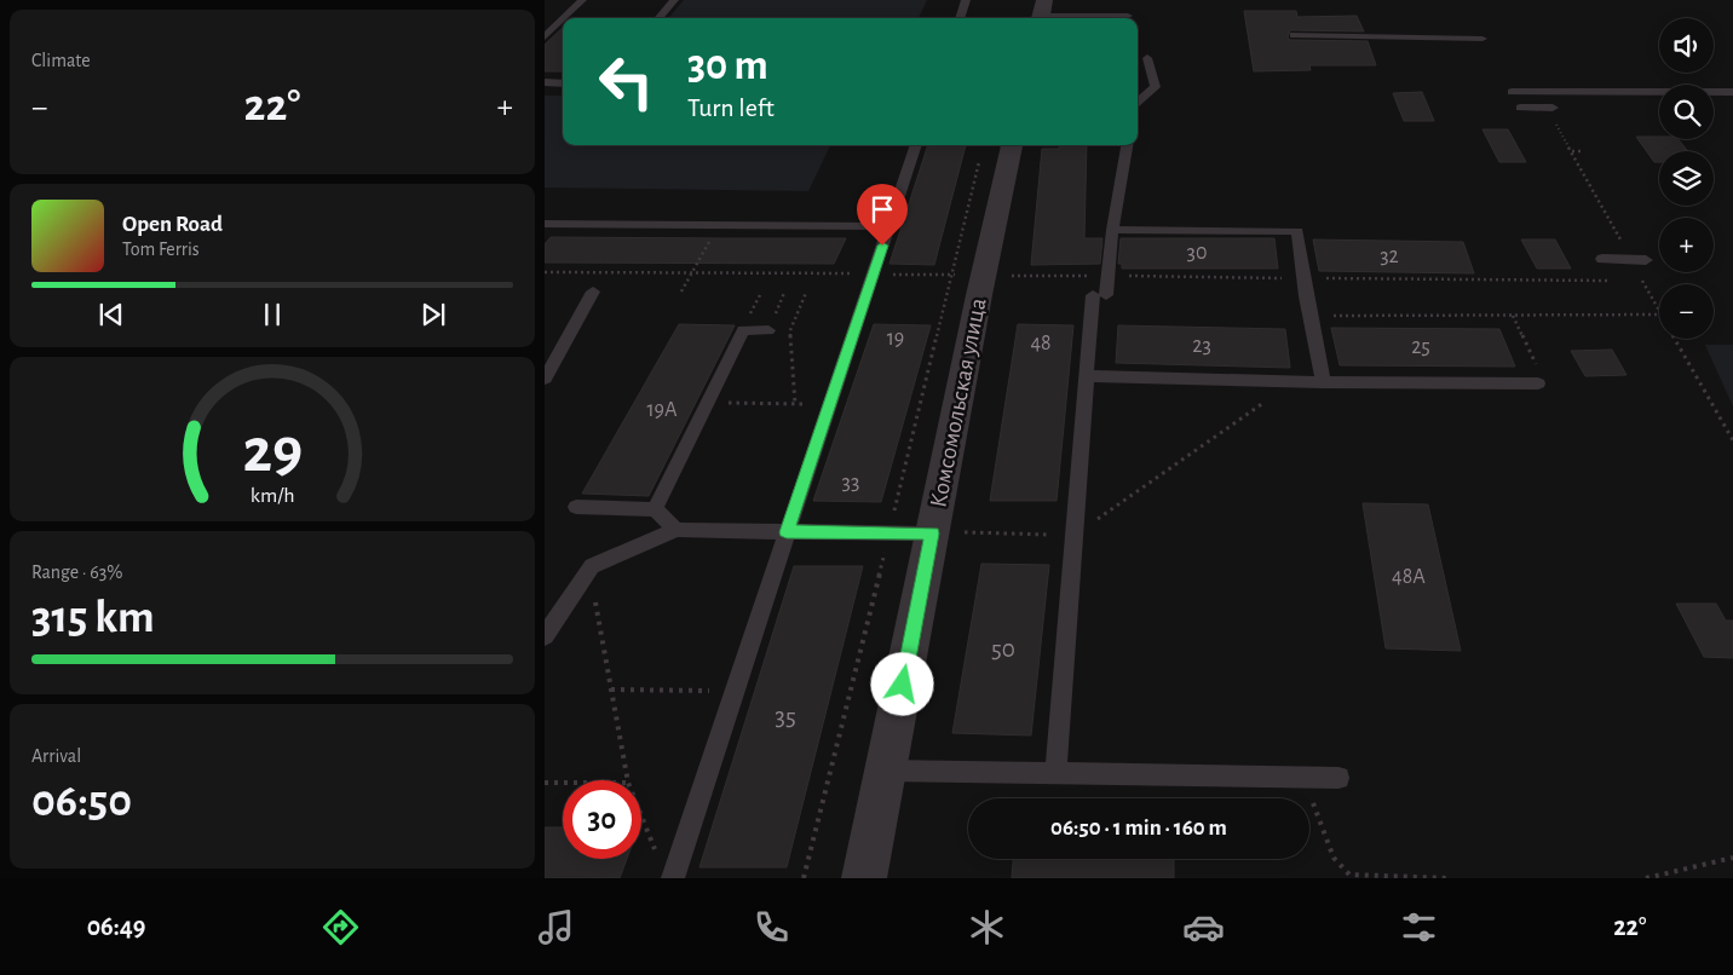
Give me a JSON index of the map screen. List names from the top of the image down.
{
  "streets": {
    "street": ["Комсомольская улица"]
  },
  "house_numbers": [
    "30",
    "32",
    "19",
    "48",
    "23",
    "25",
    "19А",
    "33",
    "48А",
    "50",
    "35"
  ],
  "page": {
    "tile": [
      "Climate",
      ["Range · 63%", "315 km"],
      ["Arrival", "06:50"]
    ],
    "map_buttons": ["+", "−"],
    "turn": ["30 m", "Turn left"],
    "heat": ["−", "22°", "+"],
    "song": ["Open Road", "Tom Ferris"],
    "limit": "30",
    "trip": "06:50 · 1 min · 160 m",
    "tabs": ["06:49", "22°"],
    "gauge": ["29", "km/h"]
  }
}
